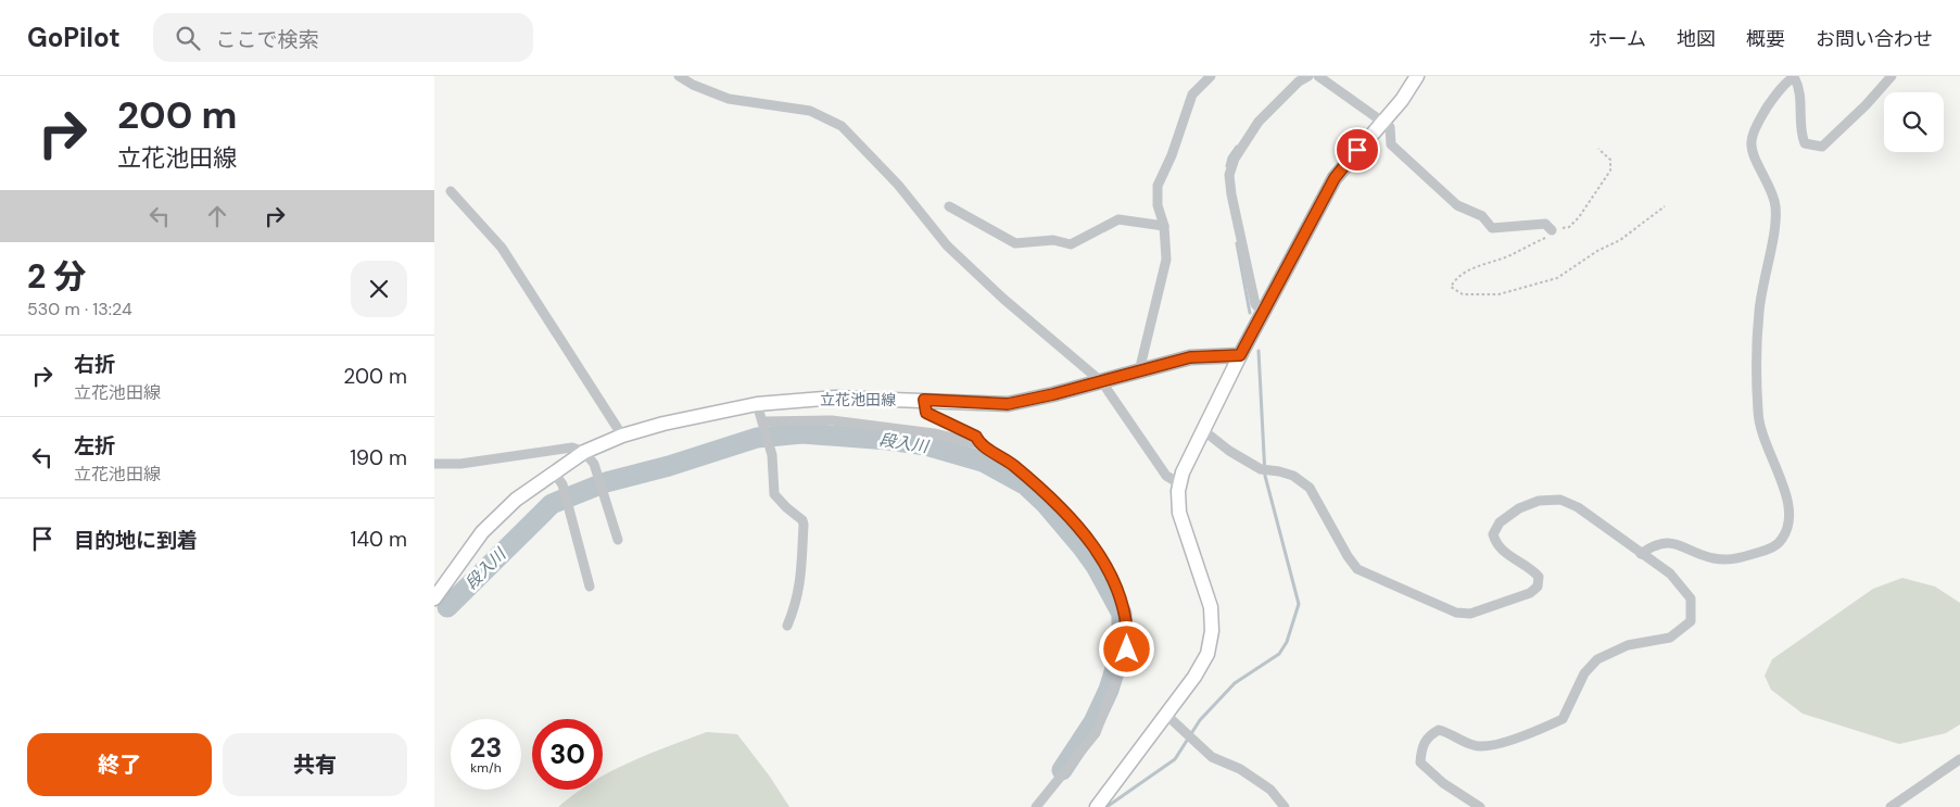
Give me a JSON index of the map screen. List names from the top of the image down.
{
  "streets": {
    "main road": ["立花池田線"]
  },
  "water": ["段入川"],
  "page": {
    "header": "GoPilot",
    "search": "ここで検索",
    "nav": [
      "ホーム",
      "地図",
      "概要",
      "お問い合わせ"
    ],
    "turn": ["200 m", "立花池田線"],
    "heading": ["2 分", "530 m · 13:24"],
    "list": [
      {
        "name": "右折",
        "note": "立花池田線",
        "value": "200 m"
      },
      {
        "name": "左折",
        "note": "立花池田線",
        "value": "190 m"
      },
      {
        "name": "目的地に到着",
        "value": "140 m"
      }
    ],
    "speed": "23 km/h",
    "limit": "30",
    "buttons": ["終了", "共有"]
  }
}
